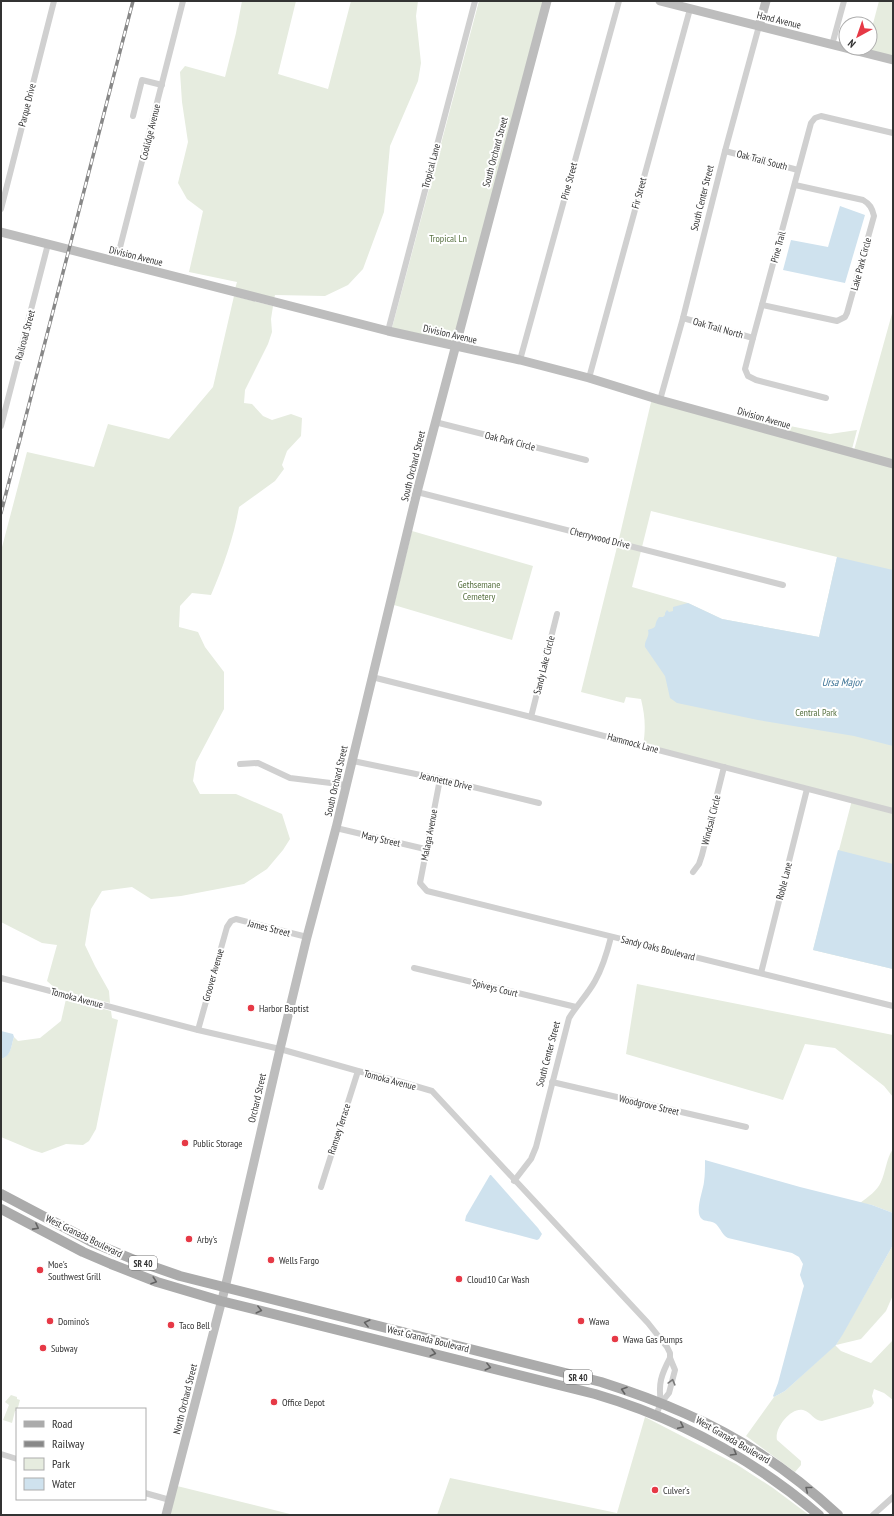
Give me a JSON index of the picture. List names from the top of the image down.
{
  "streets": {
    "main road": ["West Granada Boulevard", "SR 40"],
    "street": [
      "Hand Avenue",
      "Parque Drive",
      "Coolidge Avenue",
      "South Orchard Street",
      "Oak Trail South",
      "Tropical Lane",
      "Pine Street",
      "Fir Street",
      "South Center Street",
      "Pine Trail",
      "Division Avenue",
      "Lake Park Circle",
      "Oak Trail North",
      "Railroad Street",
      "Oak Park Circle",
      "Cherrywood Drive",
      "Sandy Lake Circle",
      "Hammock Lane",
      "Jeannette Drive",
      "Windsail Circle",
      "Malaga Avenue",
      "Mary Street",
      "Roble Lane",
      "James Street",
      "Sandy Oaks Boulevard",
      "Groover Avenue",
      "Spiveys Court",
      "Tomoka Avenue",
      "Orchard Street",
      "Woodgrove Street",
      "Ramsey Terrace",
      "North Orchard Street"
    ]
  },
  "crossings": [
    ["Hand Avenue", "Fir Street"],
    ["Hand Avenue", "South Center Street"],
    ["Coolidge Avenue", "Division Avenue"],
    ["South Orchard Street", "Division Avenue"],
    ["South Orchard Street", "Oak Park Circle"],
    ["South Orchard Street", "Cherrywood Drive"],
    ["South Orchard Street", "Hammock Lane"],
    ["South Orchard Street", "Jeannette Drive"],
    ["South Orchard Street", "Mary Street"],
    ["South Orchard Street", "James Street"],
    ["South Orchard Street", "Orchard Street"],
    ["Oak Trail South", "South Center Street"],
    ["Oak Trail South", "Pine Trail"],
    ["Tropical Lane", "Division Avenue"],
    ["Pine Street", "Division Avenue"],
    ["Fir Street", "Division Avenue"],
    ["South Center Street", "Division Avenue"],
    ["South Center Street", "Oak Trail North"],
    ["South Center Street", "Sandy Oaks Boulevard"],
    ["South Center Street", "Spiveys Court"],
    ["South Center Street", "Tomoka Avenue"],
    ["South Center Street", "Woodgrove Street"],
    ["Pine Trail", "Lake Park Circle"],
    ["Pine Trail", "Oak Trail North"],
    ["Division Avenue", "Railroad Street"],
    ["Sandy Lake Circle", "Hammock Lane"],
    ["Hammock Lane", "Windsail Circle"],
    ["Hammock Lane", "Roble Lane"],
    ["Jeannette Drive", "Malaga Avenue"],
    ["Malaga Avenue", "Mary Street"],
    ["Malaga Avenue", "Sandy Oaks Boulevard"],
    ["Roble Lane", "Sandy Oaks Boulevard"],
    ["James Street", "Groover Avenue"],
    ["James Street", "Orchard Street"],
    ["Groover Avenue", "Tomoka Avenue"],
    ["Tomoka Avenue", "Orchard Street"],
    ["Tomoka Avenue", "Ramsey Terrace"],
    ["Tomoka Avenue", "West Granada Boulevard"],
    ["Orchard Street", "West Granada Boulevard"],
    ["Orchard Street", "North Orchard Street"],
    ["West Granada Boulevard", "North Orchard Street"]
  ],
  "water": ["Ursa Major"],
  "parks": ["Tropical Ln", "Gethsemane Cemetery", "Central Park"],
  "places": [
    "Harbor Baptist",
    "Public Storage",
    "Arby's",
    "Wells Fargo",
    "Moe's Southwest Grill",
    "Cloud10 Car Wash",
    "Domino's",
    "Wawa",
    "Taco Bell",
    "Wawa Gas Pumps",
    "Subway",
    "Office Depot",
    "Culver's"
  ],
  "legend": [
    "Road",
    "Railway",
    "Park",
    "Water"
  ],
  "north": "bottom left"
}
